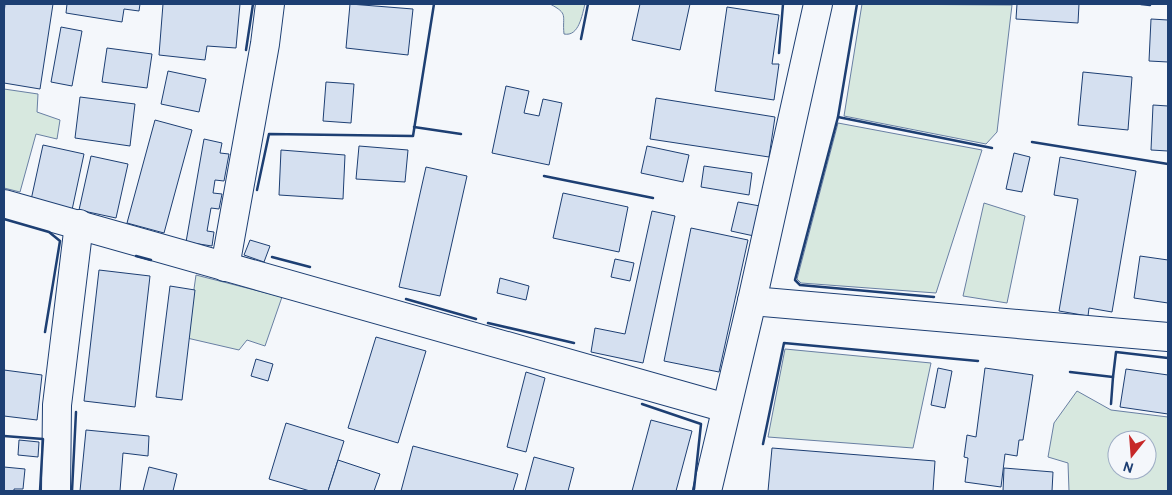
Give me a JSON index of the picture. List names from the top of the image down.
{
  "north": "bottom"
}
